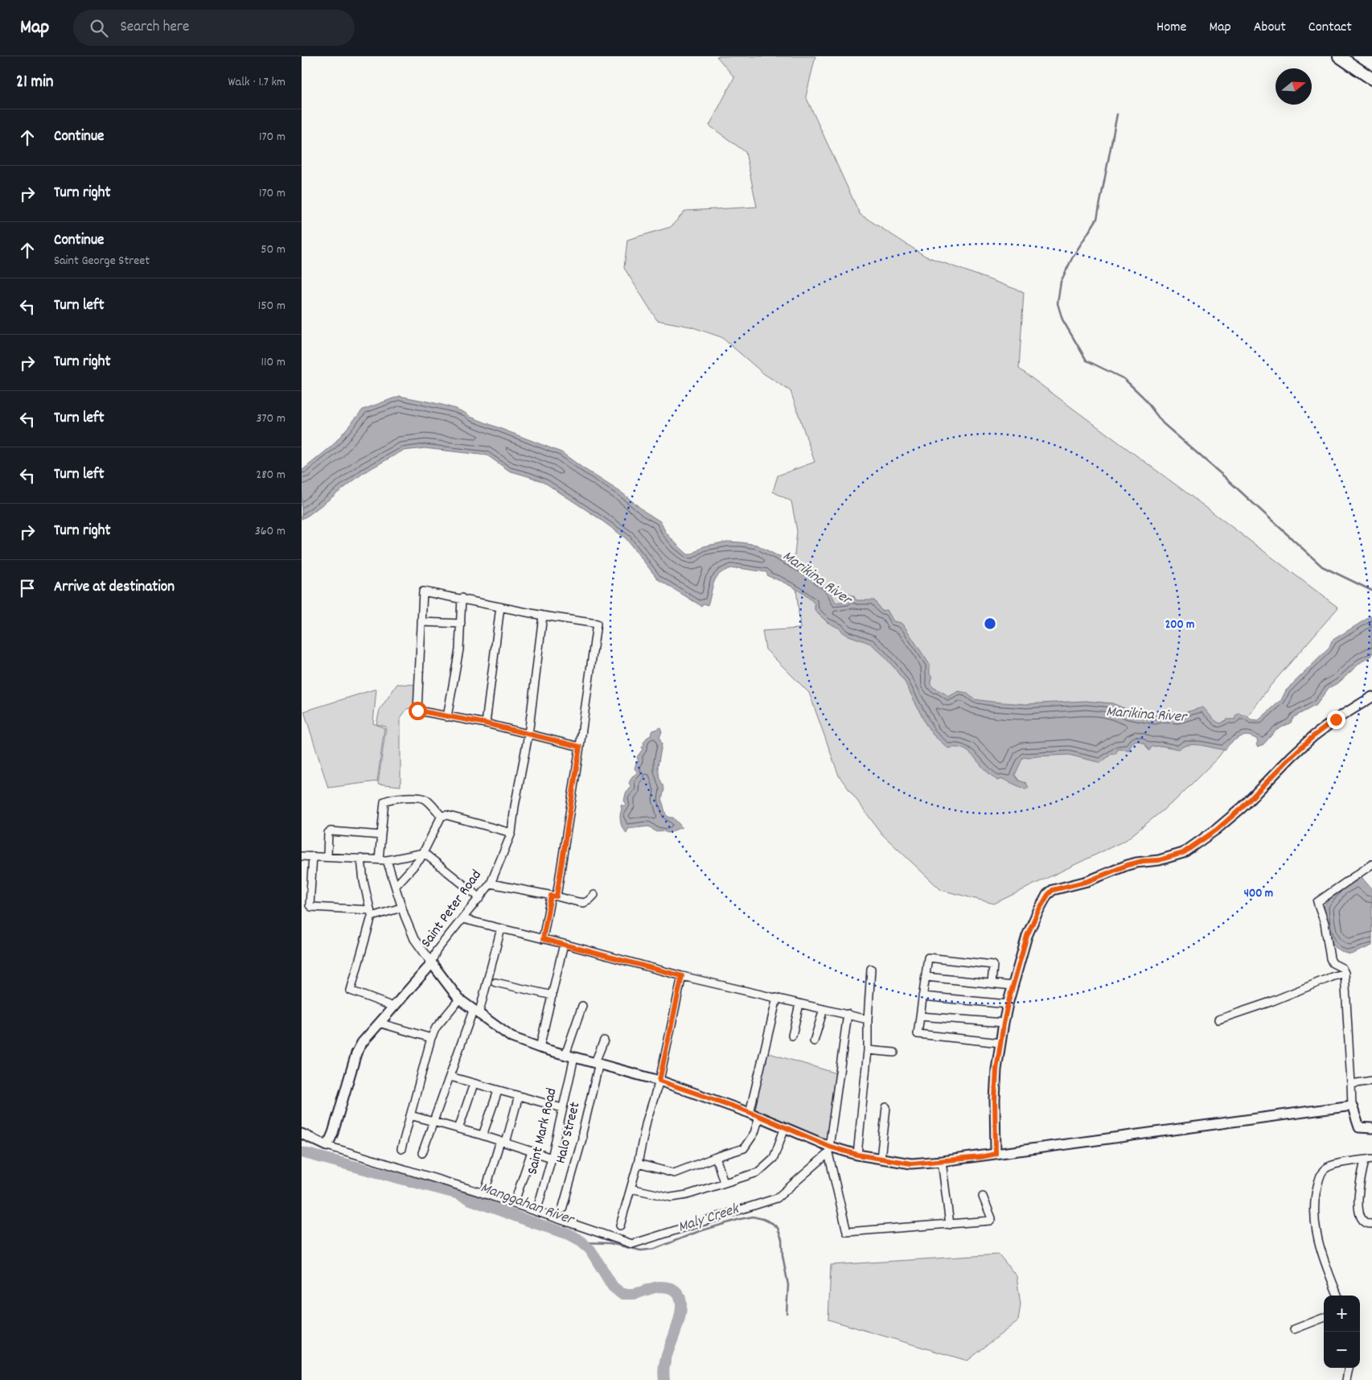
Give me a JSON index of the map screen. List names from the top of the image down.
{
  "streets": {
    "street": ["Saint Peter Road", "Saint Mark Road", "Halo Street"]
  },
  "water": ["Marikina River", "Manggahan River", "Maly Creek"],
  "north": "right",
  "page": {
    "header": "Map",
    "search": "Search here",
    "nav": [
      "Home",
      "Map",
      "About",
      "Contact"
    ],
    "heading": ["21 min", "Walk · 1.7 km"],
    "list": [
      ["Continue", "170 m"],
      ["Turn right", "170 m"],
      ["Continue", "Saint George Street", "50 m"],
      ["Turn left", "150 m"],
      ["Turn right", "110 m"],
      ["Turn left", "370 m"],
      ["Turn left", "280 m"],
      ["Turn right", "360 m"],
      "Arrive at destination"
    ],
    "map_buttons": ["+", "−"]
  },
  "rings": ["200 m", "400 m"]
}
